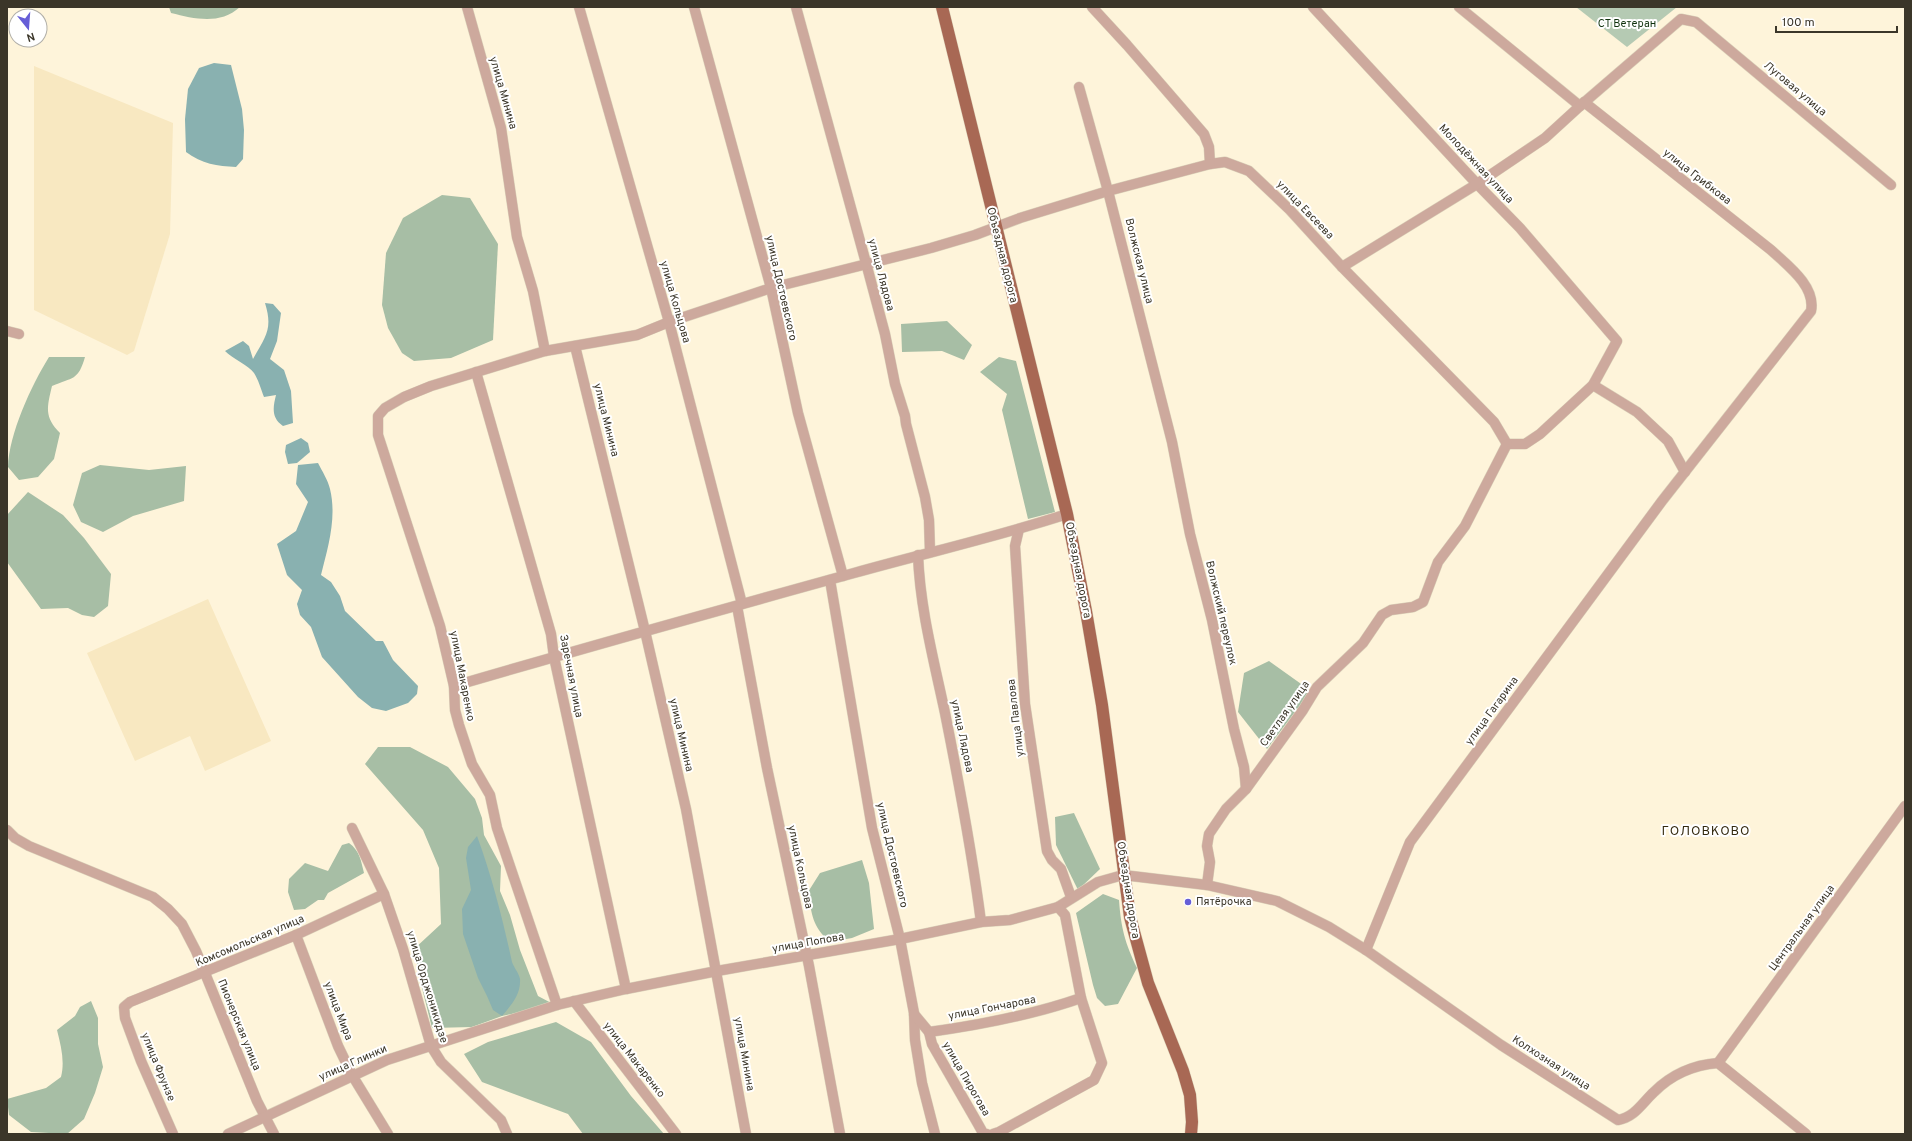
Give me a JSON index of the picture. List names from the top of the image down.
{
  "streets": {
    "main road": ["Объездная дорога"],
    "street": [
      "Луговая улица",
      "улица Минина",
      "Молодёжная улица",
      "улица Грибкова",
      "улица Евсеева",
      "Волжская улица",
      "улица Лядова",
      "улица Достоевского",
      "улица Кольцова",
      "Волжский переулок",
      "улица Макаренко",
      "Заречная улица",
      "улица Гагарина",
      "Светлая улица",
      "улица Павлова",
      "Центральная улица",
      "Комсомольская улица",
      "улица Попова",
      "улица Орджоникидзе",
      "улица Гончарова",
      "улица Мира",
      "Пионерская улица",
      "улица Глинки",
      "Колхозная улица",
      "улица Фрунзе",
      "улица Пирогова"
    ]
  },
  "crossings": [
    ["Луговая улица", "улица Грибкова"],
    ["улица Минина", "улица Евсеева"],
    ["улица Минина", "улица Попова"],
    ["улица Грибкова", "улица Гагарина"],
    ["улица Евсеева", "Объездная дорога"],
    ["улица Евсеева", "Волжская улица"],
    ["улица Евсеева", "улица Лядова"],
    ["улица Евсеева", "улица Достоевского"],
    ["улица Евсеева", "улица Кольцова"],
    ["улица Евсеева", "улица Макаренко"],
    ["улица Евсеева", "Заречная улица"],
    ["улица Евсеева", "Светлая улица"],
    ["Объездная дорога", "улица Попова"],
    ["Объездная дорога", "Колхозная улица"],
    ["Волжская улица", "Волжский переулок"],
    ["улица Лядова", "улица Попова"],
    ["улица Достоевского", "улица Попова"],
    ["улица Кольцова", "улица Попова"],
    ["Волжский переулок", "Светлая улица"],
    ["улица Макаренко", "улица Попова"],
    ["Заречная улица", "улица Попова"],
    ["улица Гагарина", "Колхозная улица"],
    ["Светлая улица", "Колхозная улица"],
    ["улица Павлова", "улица Попова"],
    ["Центральная улица", "Колхозная улица"],
    ["Комсомольская улица", "улица Орджоникидзе"],
    ["Комсомольская улица", "улица Мира"],
    ["Комсомольская улица", "Пионерская улица"],
    ["Комсомольская улица", "улица Фрунзе"],
    ["улица Попова", "улица Глинки"],
    ["улица Попова", "Колхозная улица"],
    ["улица Орджоникидзе", "улица Глинки"],
    ["улица Гончарова", "улица Пирогова"],
    ["улица Мира", "улица Глинки"],
    ["Пионерская улица", "улица Глинки"]
  ],
  "districts": ["ГОЛОВКОВО"],
  "parks": ["СТ Ветеран"],
  "places": ["Пятёрочка"],
  "scale_bar": "100 m",
  "north": "bottom"
}
